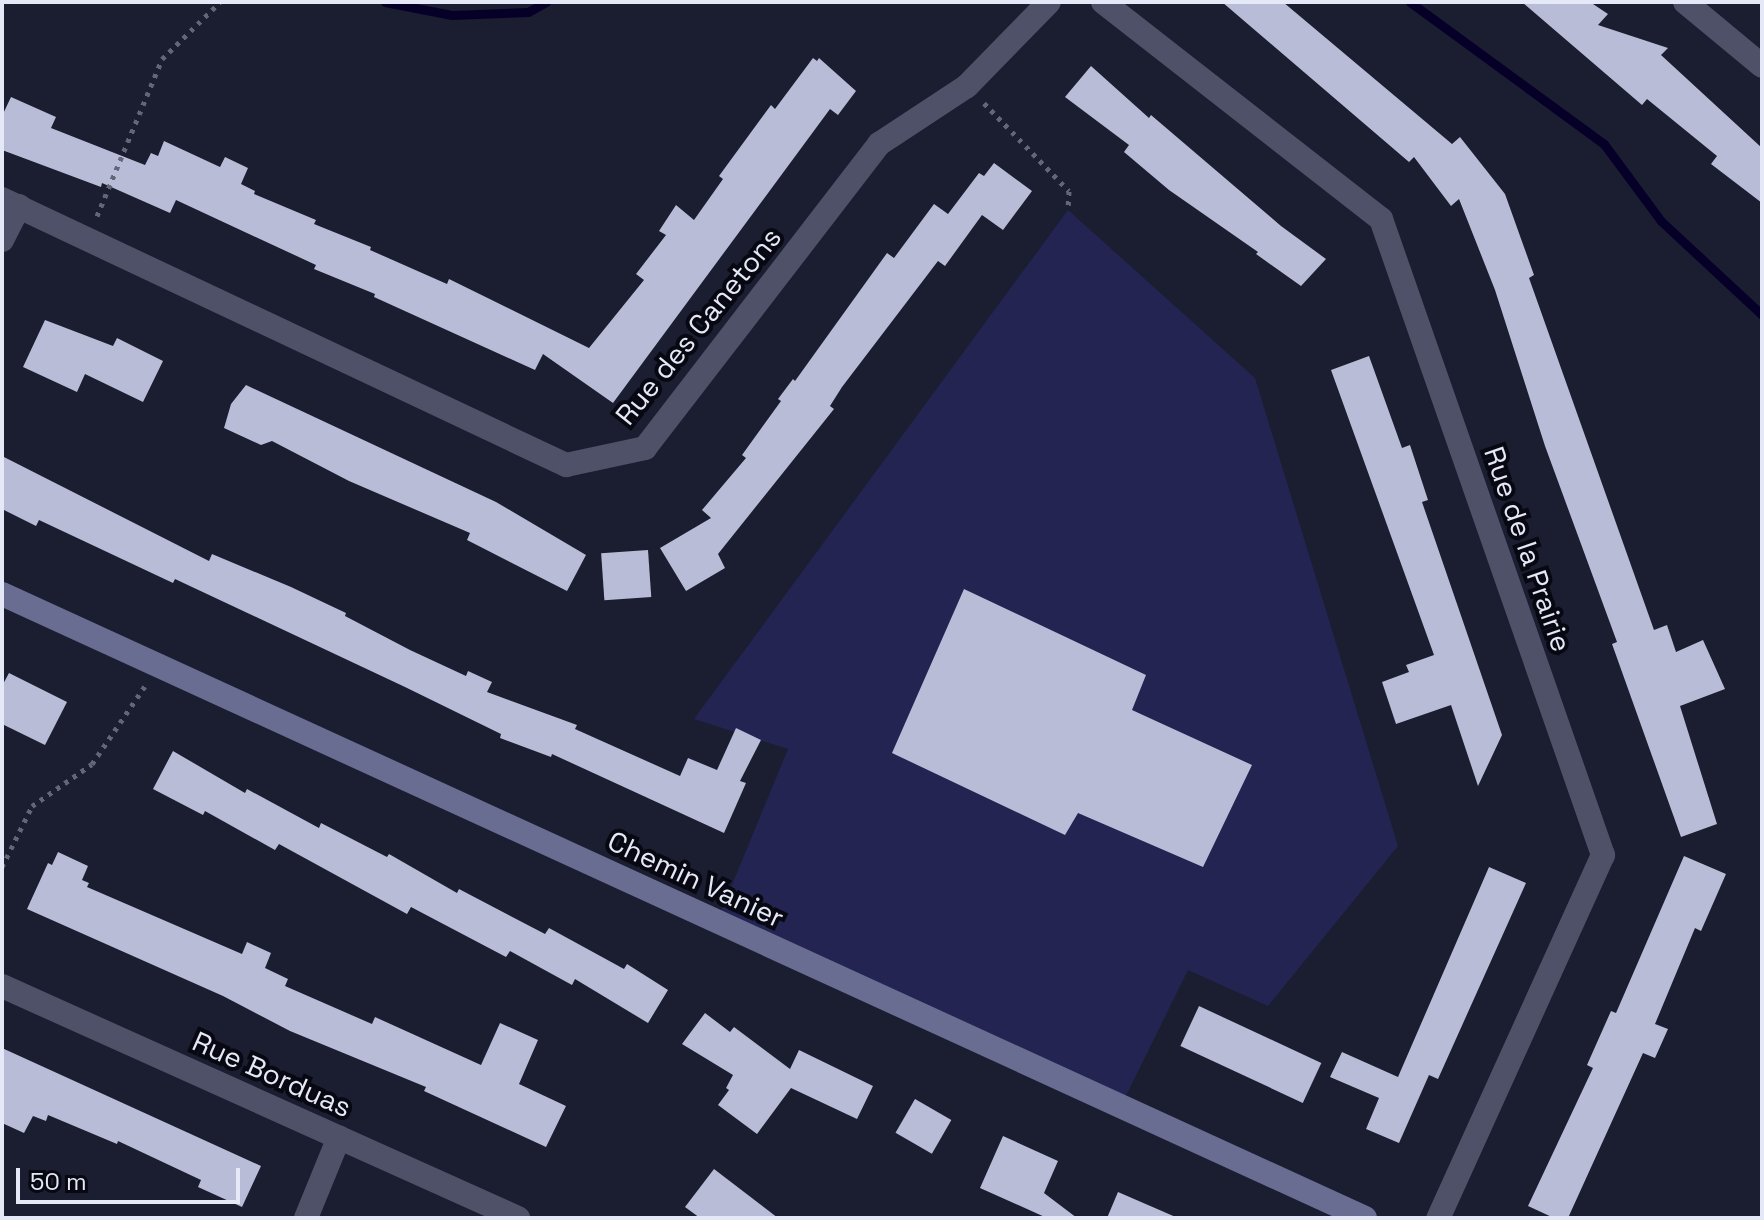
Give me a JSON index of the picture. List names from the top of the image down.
{
  "streets": {
    "street": [
      "Rue des Canetons",
      "Rue de la Prairie",
      "Chemin Vanier",
      "Rue Borduas"
    ]
  },
  "scale_bar": "50 m"
}
